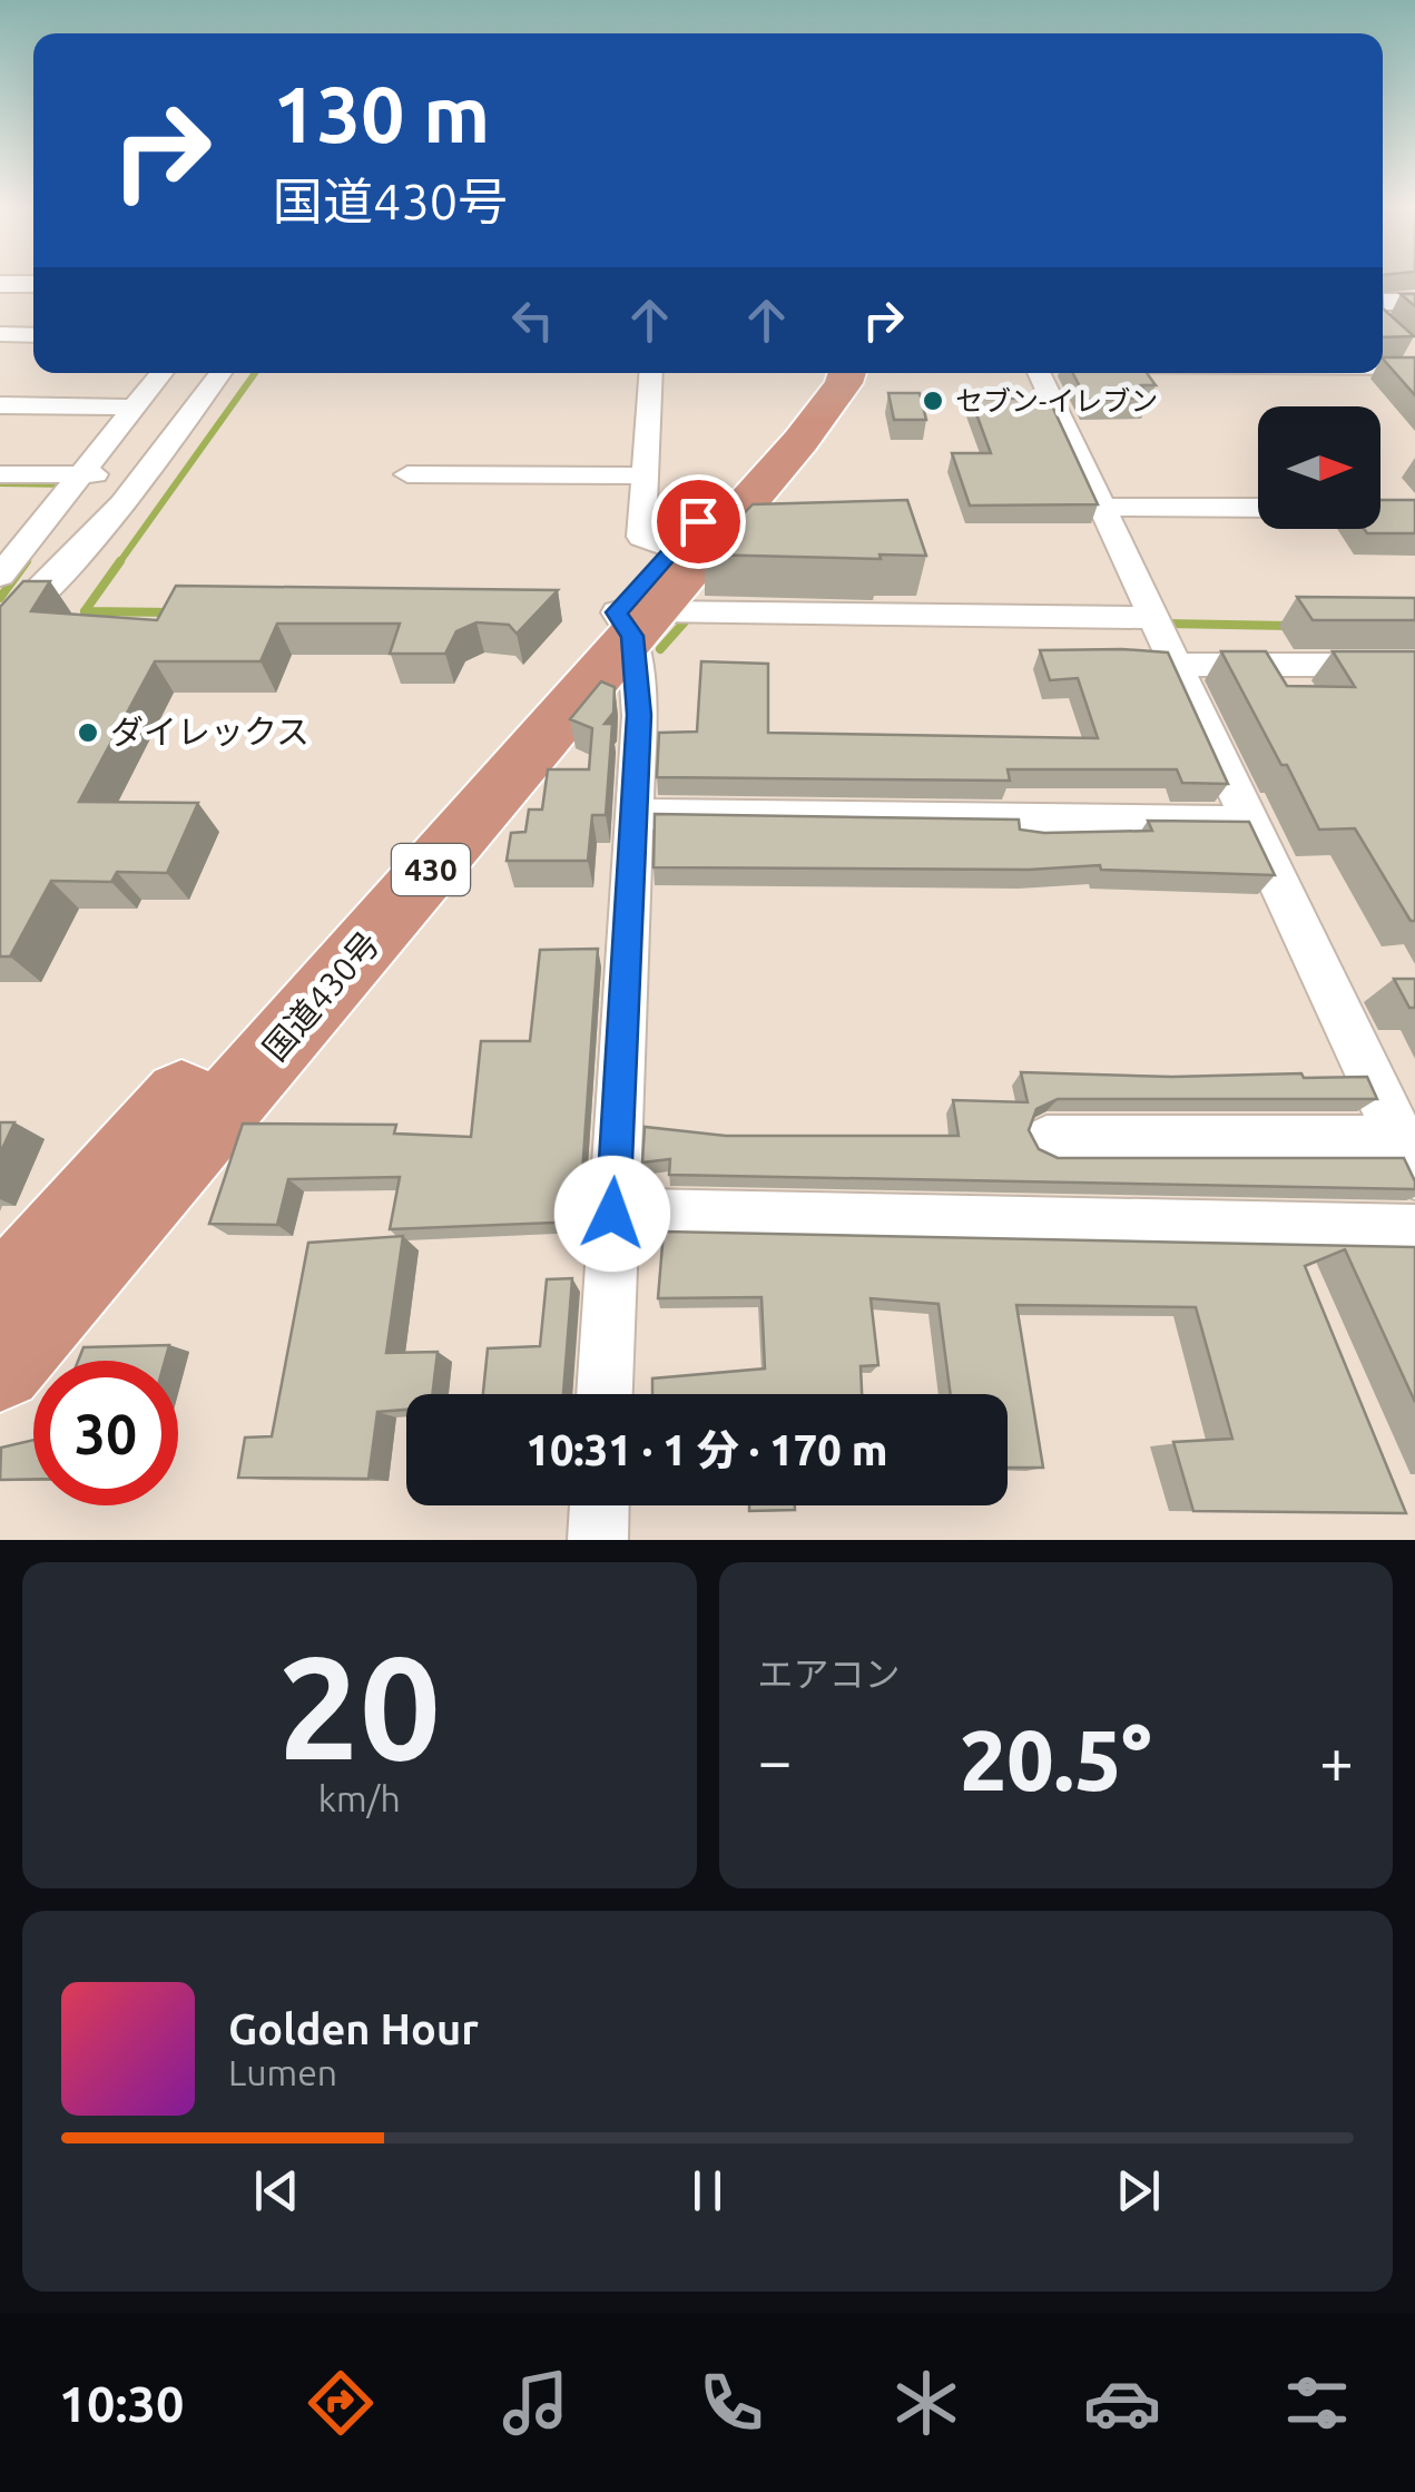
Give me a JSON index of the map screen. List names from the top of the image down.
{
  "streets": {
    "highway": ["430", "国道430号"]
  },
  "places": ["セブン-イレブン", "ダイレックス"],
  "north": "right",
  "page": {
    "turn": ["130 m", "国道430号"],
    "limit": "30",
    "trip": "10:31 · 1 分 · 170 m",
    "tile": [
      ["20", "km/h"],
      "エアコン"
    ],
    "heat": ["−", "20.5°", "+"],
    "song": ["Golden Hour", "Lumen"],
    "tabs": "10:30"
  }
}
